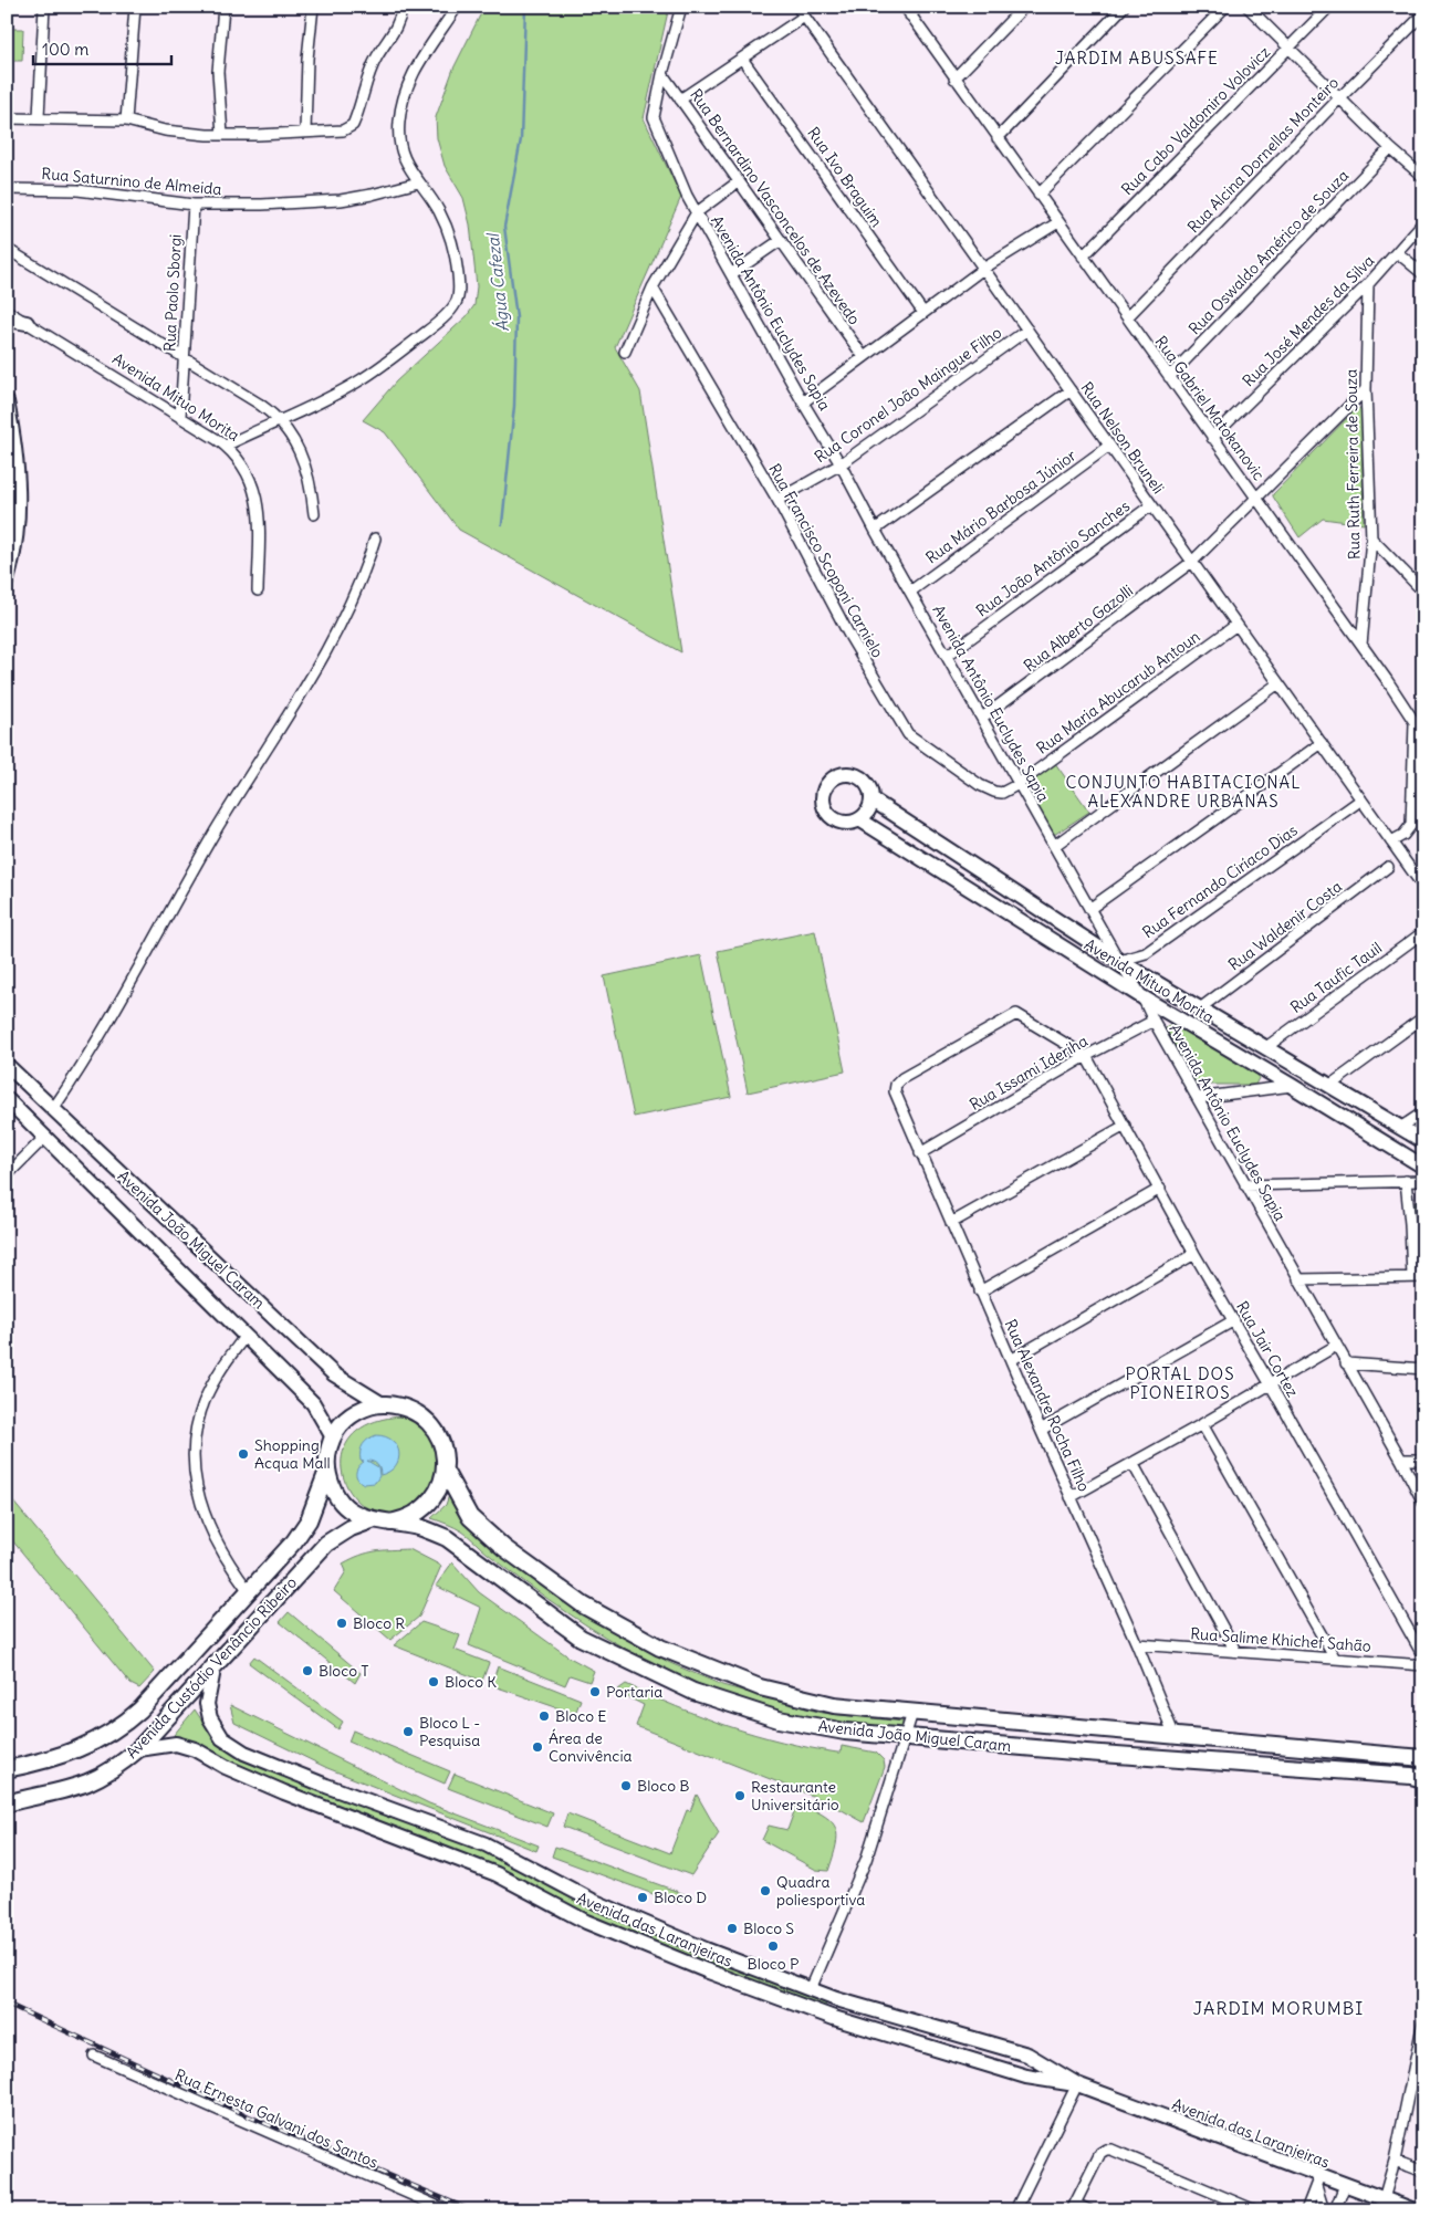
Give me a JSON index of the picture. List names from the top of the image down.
{
  "streets": {
    "main road": ["Avenida João Miguel Caram", "Avenida Custódio Venâncio Ribeiro"],
    "street": [
      "Rua Cabo Valdomiro Volovicz",
      "Rua Alcina Dornellas Monteiro",
      "Rua Ivo Braguim",
      "Rua Saturnino de Almeida",
      "Rua Bernardino Vasconcelos de Azevedo",
      "Rua Oswaldo Américo de Souza",
      "Rua Paolo Sborgi",
      "Avenida Antônio Euclydes Sapia",
      "Rua José Mendes da Silva",
      "Rua Coronel João Maingue Filho",
      "Avenida Mituo Morita",
      "Rua Gabriel Matokanovic",
      "Rua Nelson Bruneli",
      "Rua Ruth Ferreira de Souza",
      "Rua Mário Barbosa Júnior",
      "Rua João Antônio Sanches",
      "Rua Francisco Scoponi Carnielo",
      "Rua Alberto Gazolli",
      "Rua Maria Abucarub Antoun",
      "Rua Fernando Ciríaco Dias",
      "Rua Waldenir Costa",
      "Rua Taufic Tauil",
      "Rua Issami Ideriha",
      "Rua Jair Cortez",
      "Rua Alexandre Rocha Filho",
      "Rua Salime Khichef Sahão",
      "Avenida das Laranjeiras",
      "Rua Ernesta Galvani dos Santos"
    ]
  },
  "crossings": [
    ["Rua Cabo Valdomiro Volovicz", "Rua Gabriel Matokanovic"],
    ["Rua Alcina Dornellas Monteiro", "Rua Gabriel Matokanovic"],
    ["Rua Saturnino de Almeida", "Rua Paolo Sborgi"],
    ["Rua Bernardino Vasconcelos de Azevedo", "Avenida Antônio Euclydes Sapia"],
    ["Rua Oswaldo Américo de Souza", "Rua Gabriel Matokanovic"],
    ["Rua Paolo Sborgi", "Avenida Mituo Morita"],
    ["Avenida Antônio Euclydes Sapia", "Rua Coronel João Maingue Filho"],
    ["Avenida Antônio Euclydes Sapia", "Avenida Mituo Morita"],
    ["Avenida Antônio Euclydes Sapia", "Rua Mário Barbosa Júnior"],
    ["Avenida Antônio Euclydes Sapia", "Rua João Antônio Sanches"],
    ["Avenida Antônio Euclydes Sapia", "Rua Francisco Scoponi Carnielo"],
    ["Avenida Antônio Euclydes Sapia", "Rua Alberto Gazolli"],
    ["Avenida Antônio Euclydes Sapia", "Rua Maria Abucarub Antoun"],
    ["Avenida Antônio Euclydes Sapia", "Rua Fernando Ciríaco Dias"],
    ["Avenida Antônio Euclydes Sapia", "Rua Issami Ideriha"],
    ["Rua José Mendes da Silva", "Rua Gabriel Matokanovic"],
    ["Rua José Mendes da Silva", "Rua Ruth Ferreira de Souza"],
    ["Rua Coronel João Maingue Filho", "Rua Nelson Bruneli"],
    ["Rua Coronel João Maingue Filho", "Rua Francisco Scoponi Carnielo"],
    ["Avenida Mituo Morita", "Rua Fernando Ciríaco Dias"],
    ["Avenida Mituo Morita", "Rua Waldenir Costa"],
    ["Avenida Mituo Morita", "Rua Taufic Tauil"],
    ["Rua Gabriel Matokanovic", "Rua Nelson Bruneli"],
    ["Rua Gabriel Matokanovic", "Rua Ruth Ferreira de Souza"],
    ["Rua Gabriel Matokanovic", "Rua Alberto Gazolli"],
    ["Rua Nelson Bruneli", "Rua Mário Barbosa Júnior"],
    ["Rua Nelson Bruneli", "Rua João Antônio Sanches"],
    ["Rua Nelson Bruneli", "Rua Alberto Gazolli"],
    ["Rua Nelson Bruneli", "Rua Maria Abucarub Antoun"],
    ["Rua Nelson Bruneli", "Rua Fernando Ciríaco Dias"],
    ["Rua Ruth Ferreira de Souza", "Rua Alberto Gazolli"],
    ["Rua Francisco Scoponi Carnielo", "Rua Maria Abucarub Antoun"],
    ["Rua Issami Ideriha", "Rua Jair Cortez"],
    ["Rua Issami Ideriha", "Rua Alexandre Rocha Filho"],
    ["Avenida João Miguel Caram", "Rua Alexandre Rocha Filho"],
    ["Avenida João Miguel Caram", "Avenida Custódio Venâncio Ribeiro"],
    ["Rua Jair Cortez", "Rua Alexandre Rocha Filho"],
    ["Rua Alexandre Rocha Filho", "Rua Salime Khichef Sahão"],
    ["Avenida Custódio Venâncio Ribeiro", "Avenida das Laranjeiras"]
  ],
  "districts": [
    "JARDIM ABUSSAFE",
    "CONJUNTO HABITACIONAL ALEXANDRE URBANAS",
    "PORTAL DOS PIONEIROS",
    "JARDIM MORUMBI"
  ],
  "water": ["Água Cafezal"],
  "places": [
    "Shopping Acqua Mall",
    "Bloco R",
    "Bloco T",
    "Bloco K",
    "Portaria",
    "Bloco E",
    "Bloco L - Pesquisa",
    "Área de Convivência",
    "Bloco B",
    "Restaurante Universitário",
    "Quadra poliesportiva",
    "Bloco D",
    "Bloco S",
    "Bloco P"
  ],
  "scale_bar": "100 m"
}
